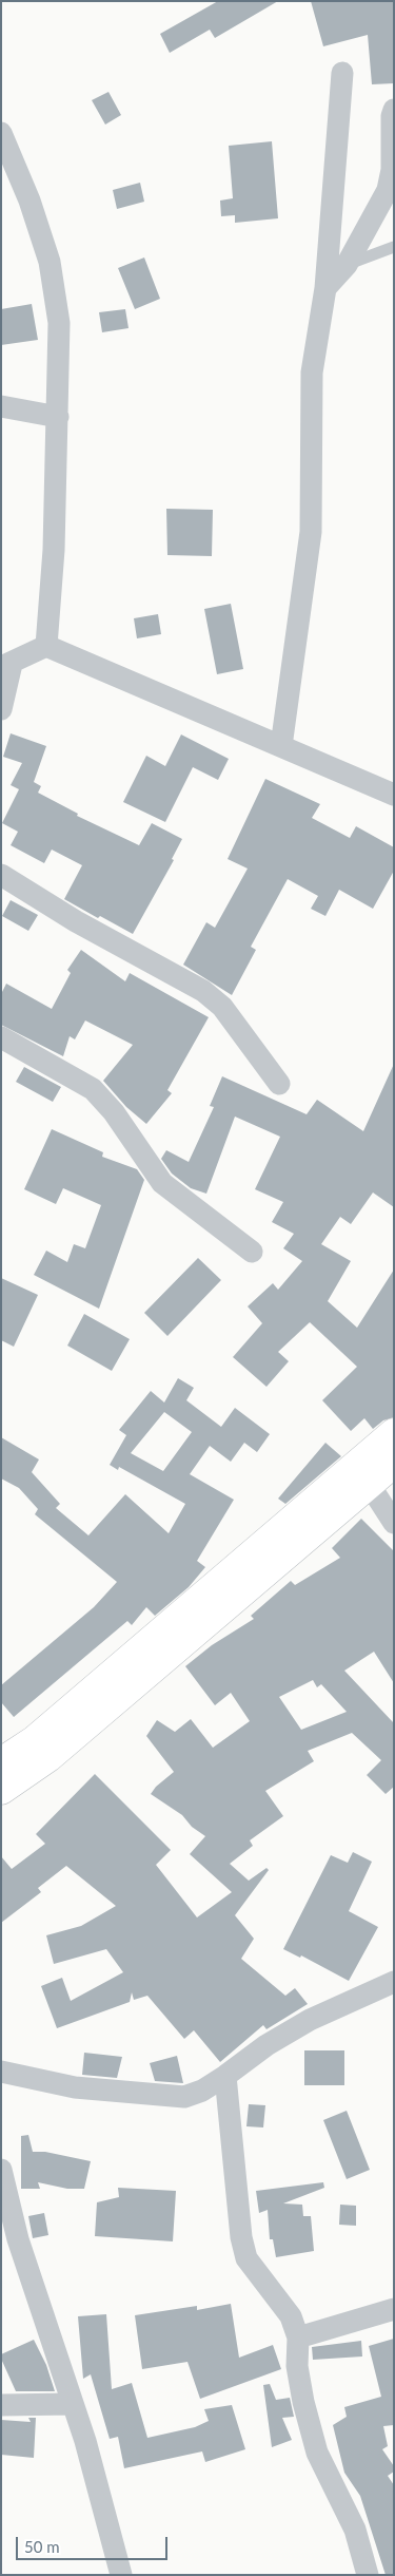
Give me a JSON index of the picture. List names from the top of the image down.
{
  "scale_bar": "50 m"
}
